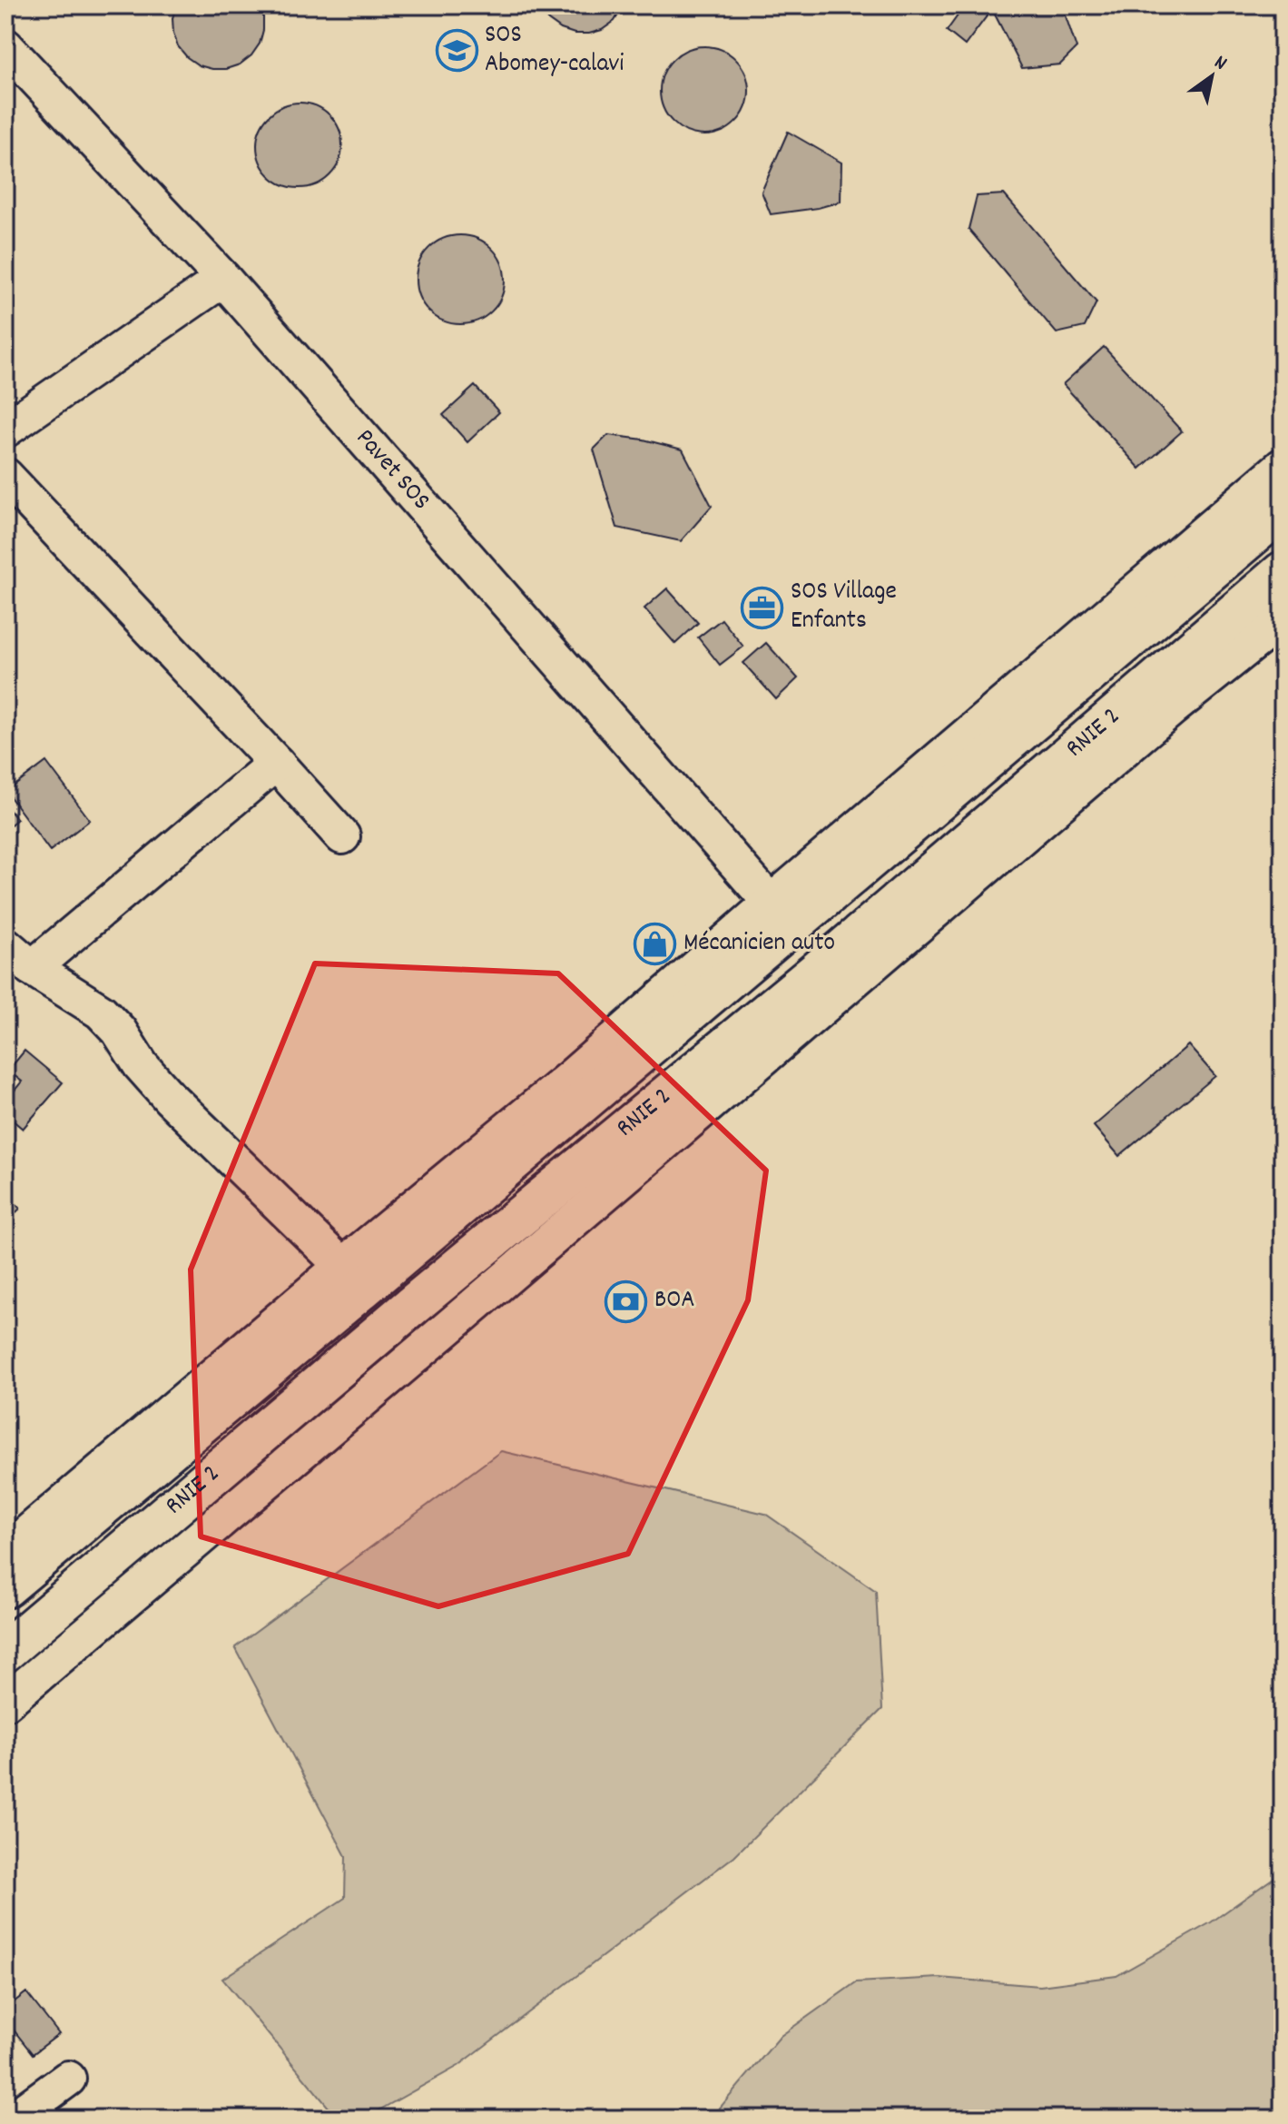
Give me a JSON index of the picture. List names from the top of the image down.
{
  "streets": {
    "highway": ["RNIE 2"],
    "street": ["Pavet SOS"]
  },
  "places": {
    "school or university": ["SOS Abomey-calavi"],
    "office": ["SOS Village Enfants"],
    "shop": ["Mécanicien auto"],
    "bank": ["BOA"]
  },
  "north": "top right"
}
